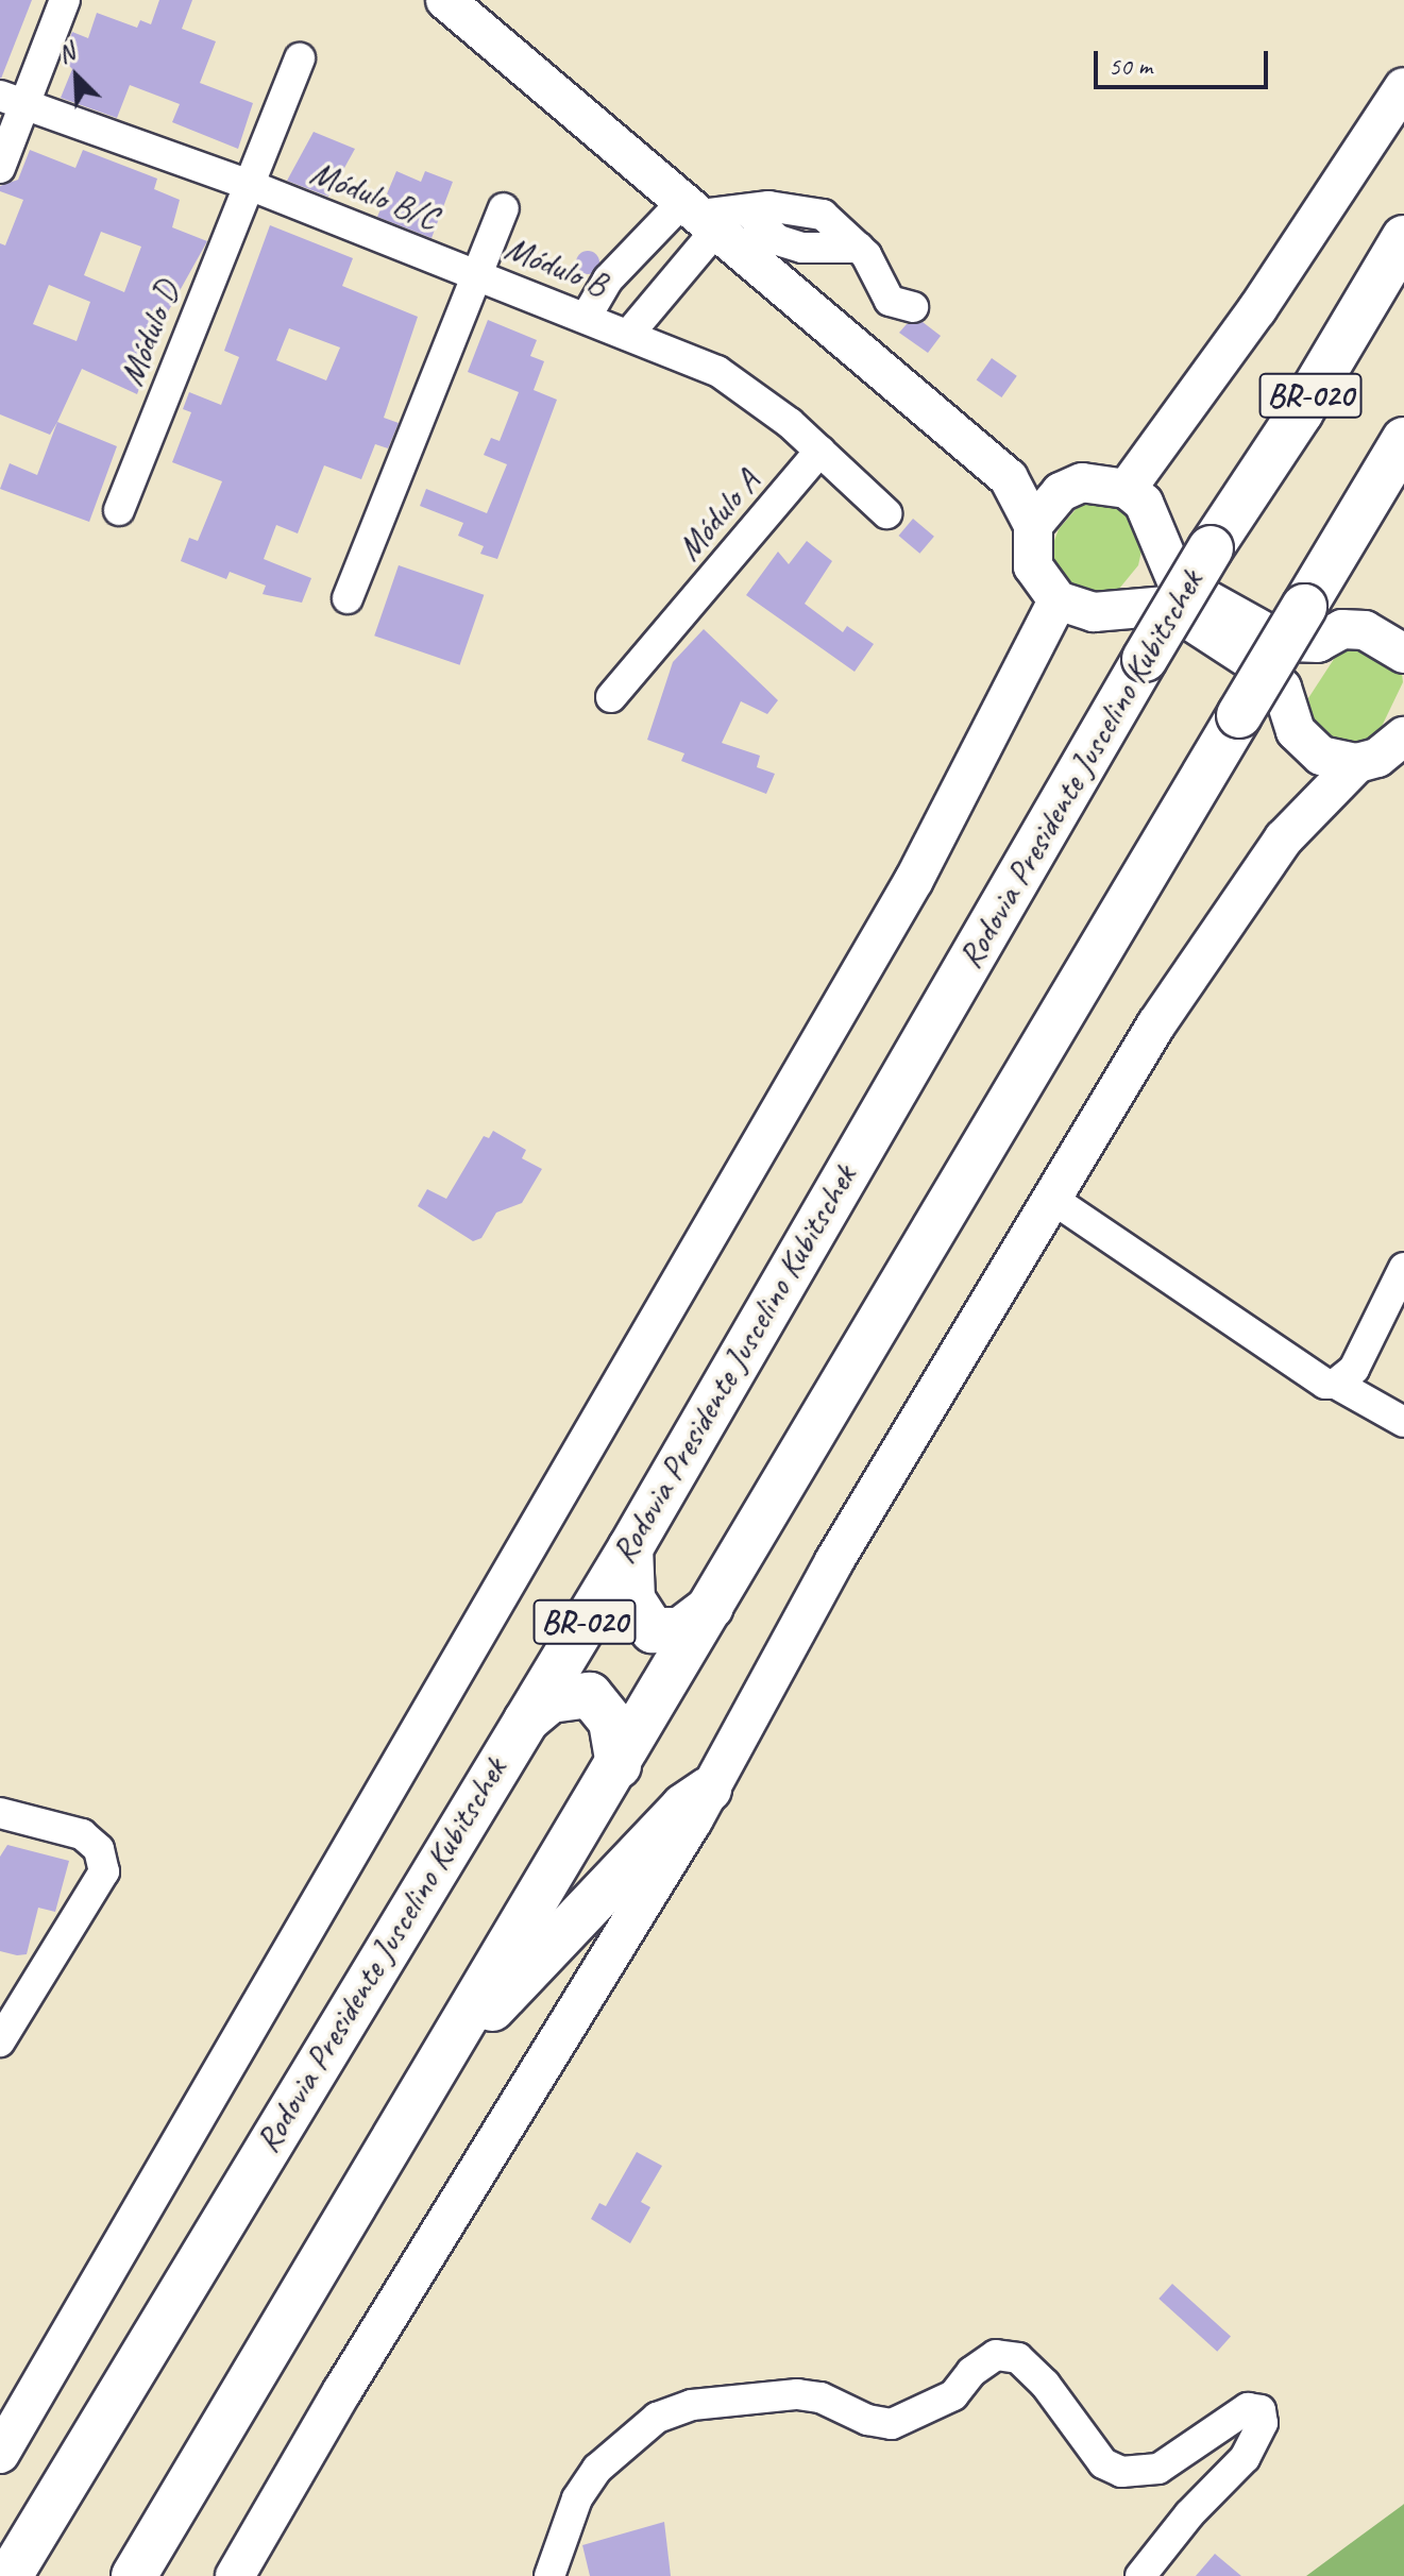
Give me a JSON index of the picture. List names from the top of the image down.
{
  "streets": {
    "highway": ["BR-020", "Rodovia Presidente Juscelino Kubitschek"],
    "street": [
      "Módulo B/C",
      "Módulo B",
      "Módulo D",
      "Módulo A"
    ]
  },
  "crossings": [
    ["Módulo B/C", "Módulo B"],
    ["Módulo B/C", "Módulo D"],
    ["Módulo B", "Módulo A"]
  ],
  "scale_bar": "50 m",
  "north": "top left"
}
